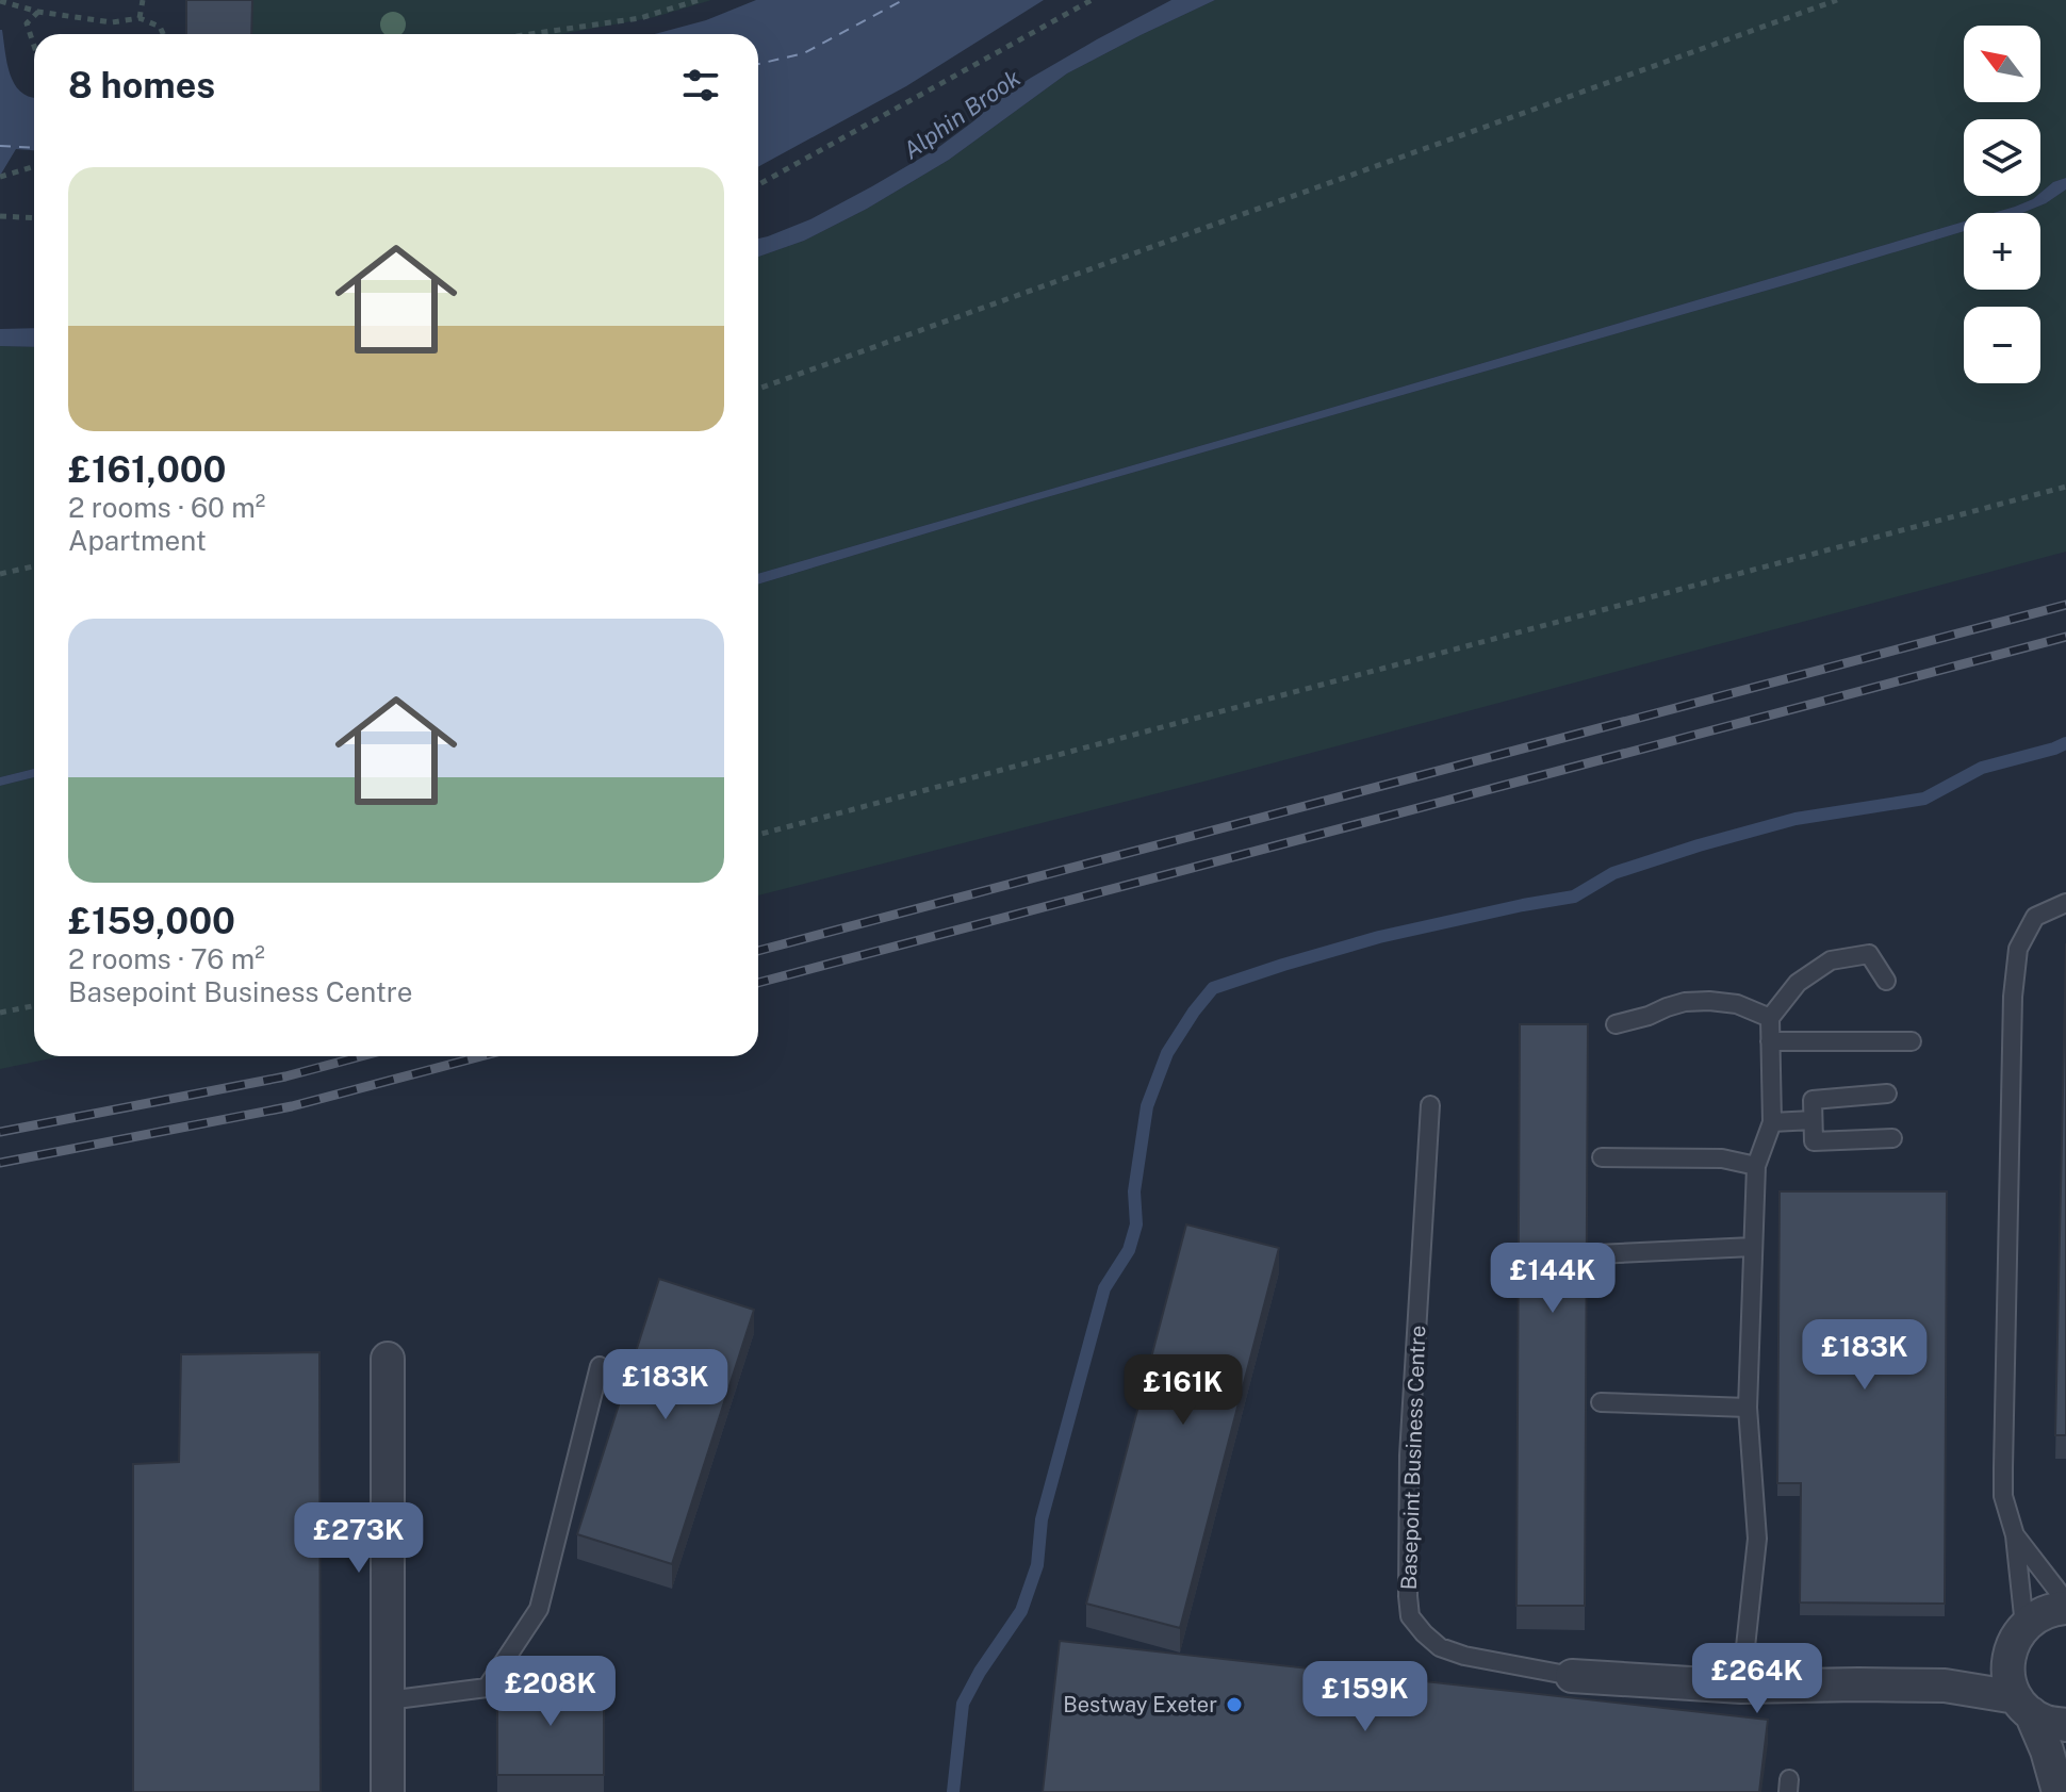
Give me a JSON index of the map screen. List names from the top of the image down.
{
  "streets": {
    "street": ["Basepoint Business Centre"]
  },
  "water": ["Alphin Brook"],
  "places": ["Bestway Exeter"],
  "north": "top left",
  "page": {
    "map_buttons": ["+", "−"],
    "heading": "8 homes",
    "list": [
      {
        "name": "£161,000",
        "note": "2 rooms · 60 m² · Apartment"
      },
      {
        "name": "£159,000",
        "note": "2 rooms · 76 m² · Basepoint Business Centre"
      }
    ],
    "price": [
      "£144K",
      "£183K",
      "£183K",
      "£161K",
      "£273K",
      "£264K",
      "£208K",
      "£159K"
    ]
  }
}
